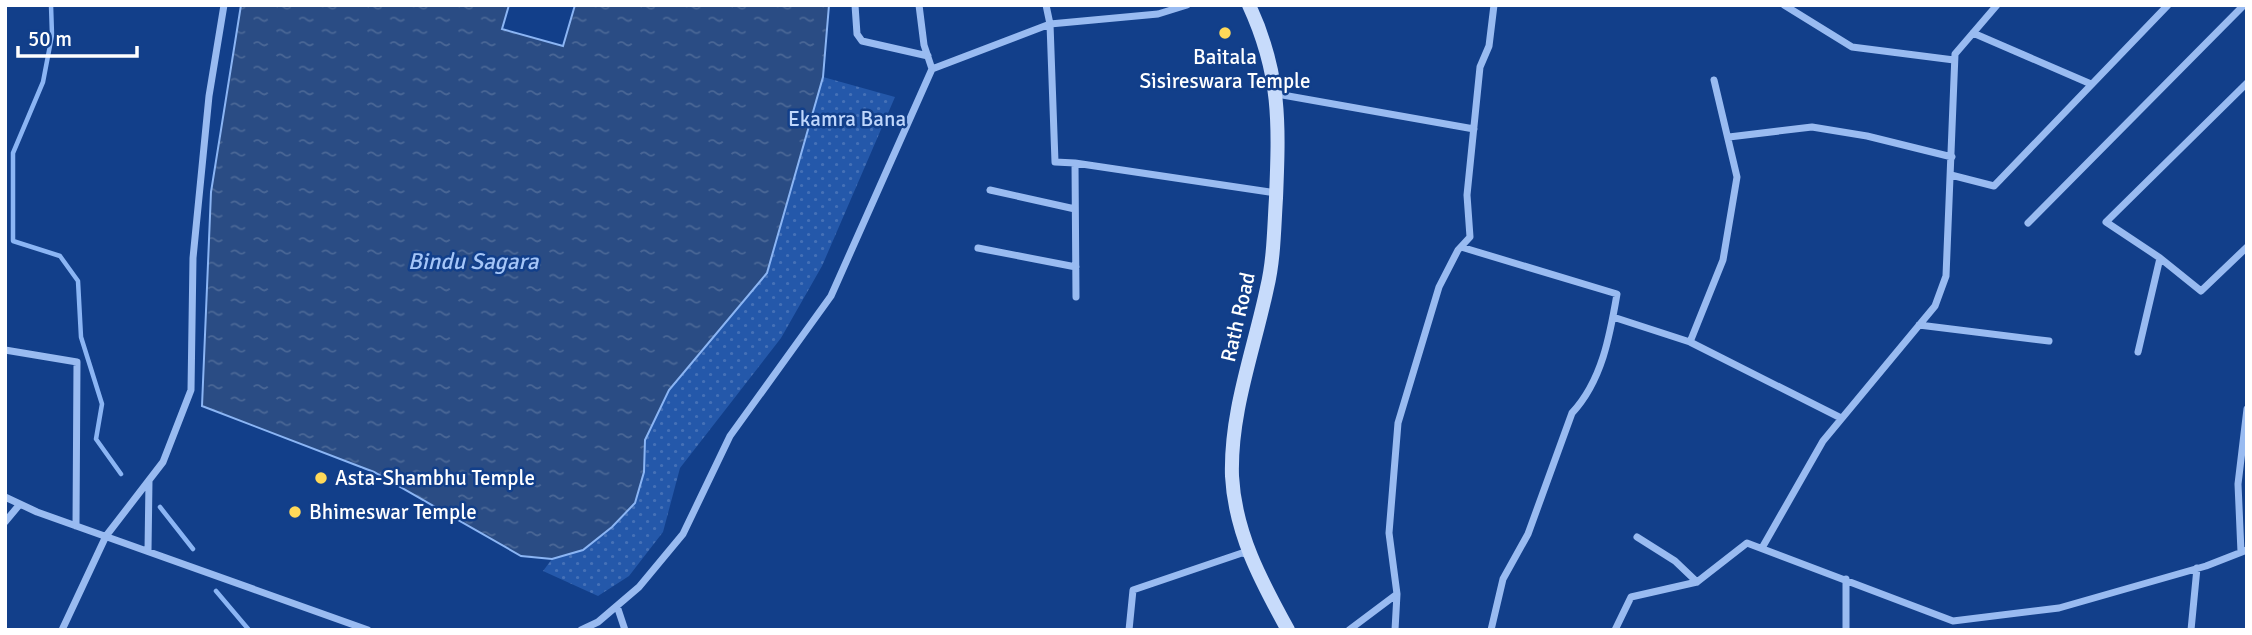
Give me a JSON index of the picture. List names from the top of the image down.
{
  "streets": {
    "street": ["Rath Road"]
  },
  "water": ["Bindu Sagara"],
  "parks": ["Ekamra Bana"],
  "places": ["Baitala Sisireswara Temple", "Asta-Shambhu Temple", "Bhimeswar Temple"],
  "scale_bar": "50 m"
}
